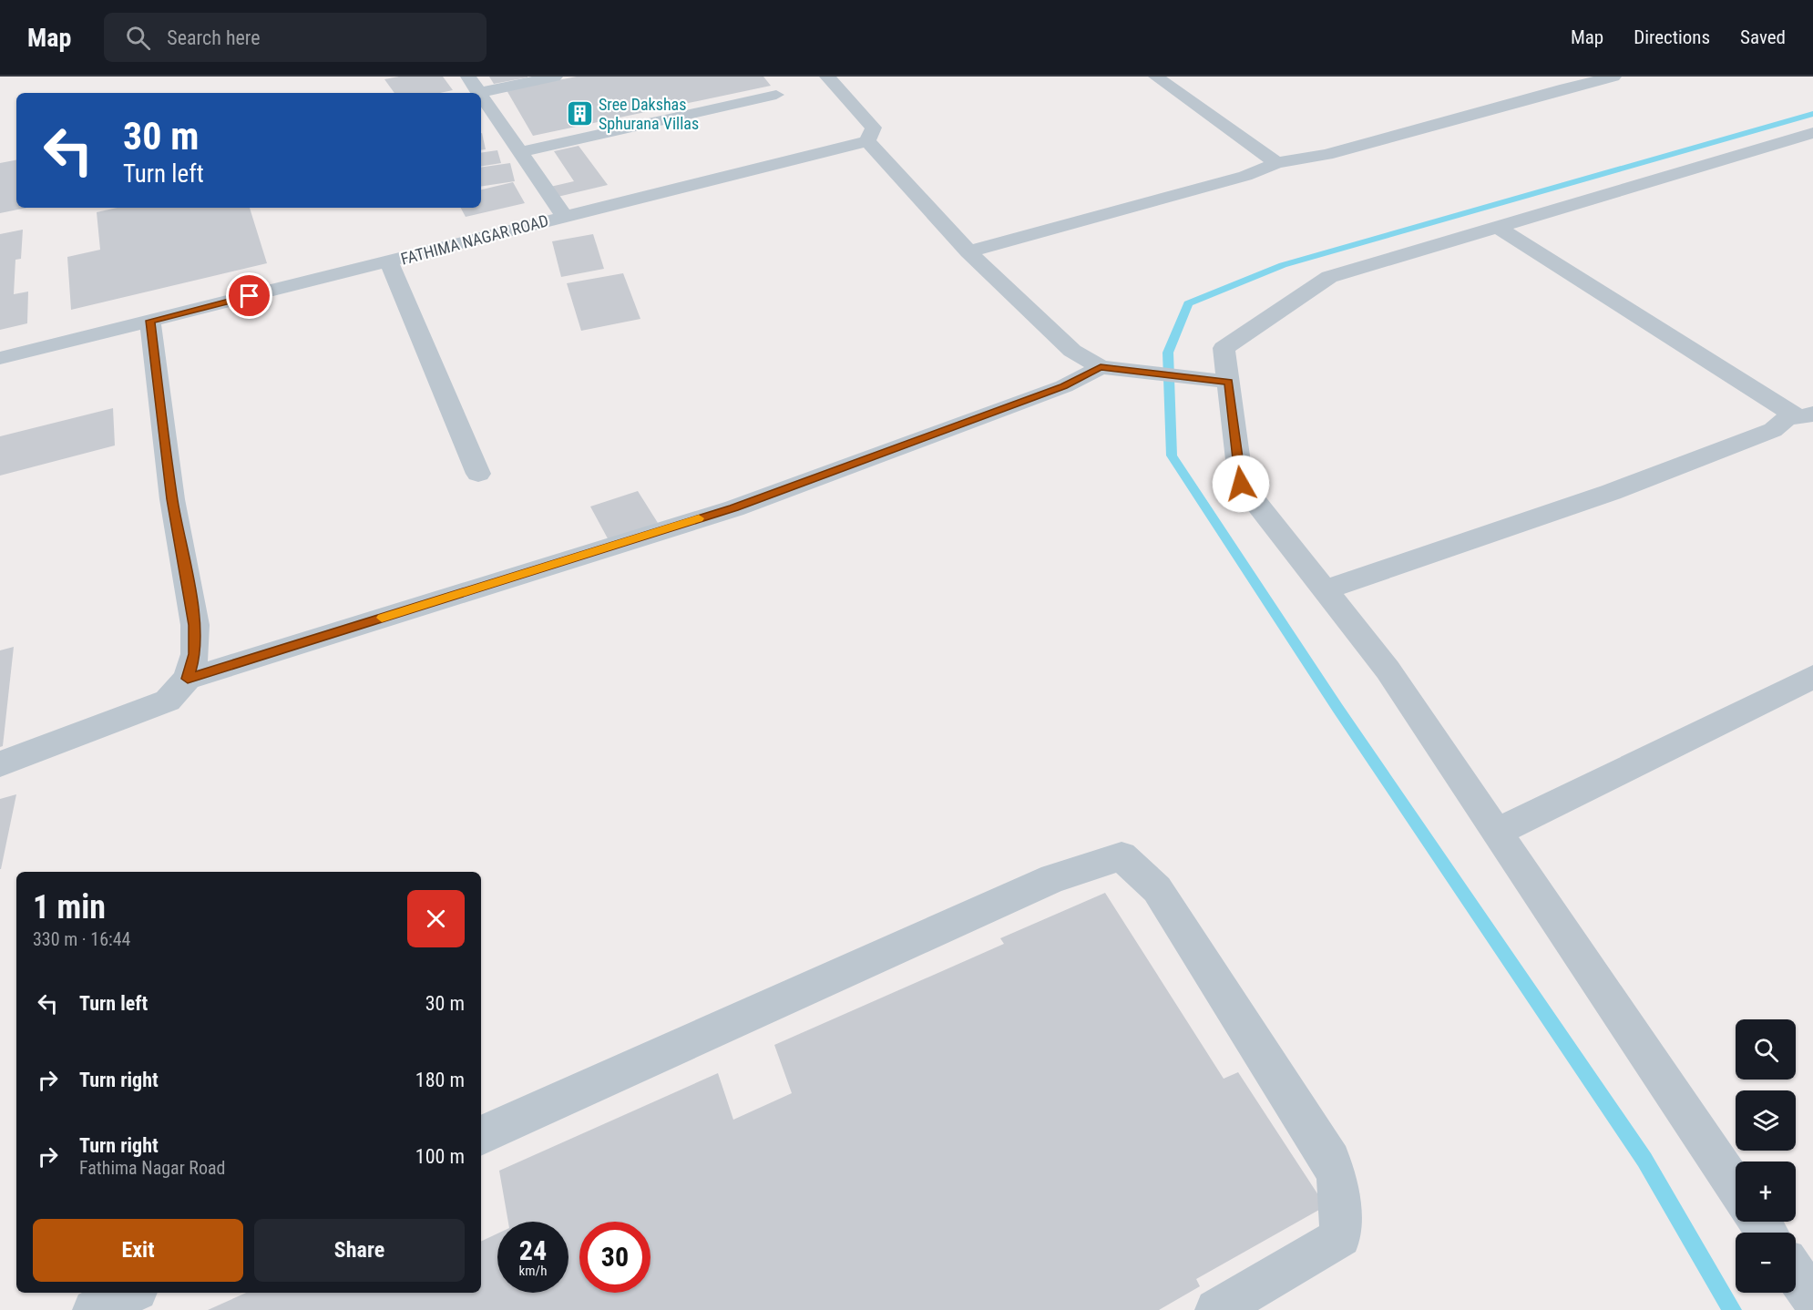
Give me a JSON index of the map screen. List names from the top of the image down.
{
  "streets": {
    "street": ["FATHIMA NAGAR ROAD"]
  },
  "places": {
    "building": ["Sree Dakshas Sphurana Villas"]
  },
  "page": {
    "header": "Map",
    "search": "Search here",
    "nav": ["Map", "Directions", "Saved"],
    "turn": ["30 m", "Turn left"],
    "heading": ["1 min", "330 m · 16:44"],
    "list": [
      {
        "name": "Turn left",
        "value": "30 m"
      },
      {
        "name": "Turn right",
        "value": "180 m"
      },
      {
        "name": "Turn right",
        "note": "Fathima Nagar Road",
        "value": "100 m"
      }
    ],
    "map_buttons": ["+", "−"],
    "buttons": ["Exit", "Share"],
    "speed": "24 km/h",
    "limit": "30"
  }
}
